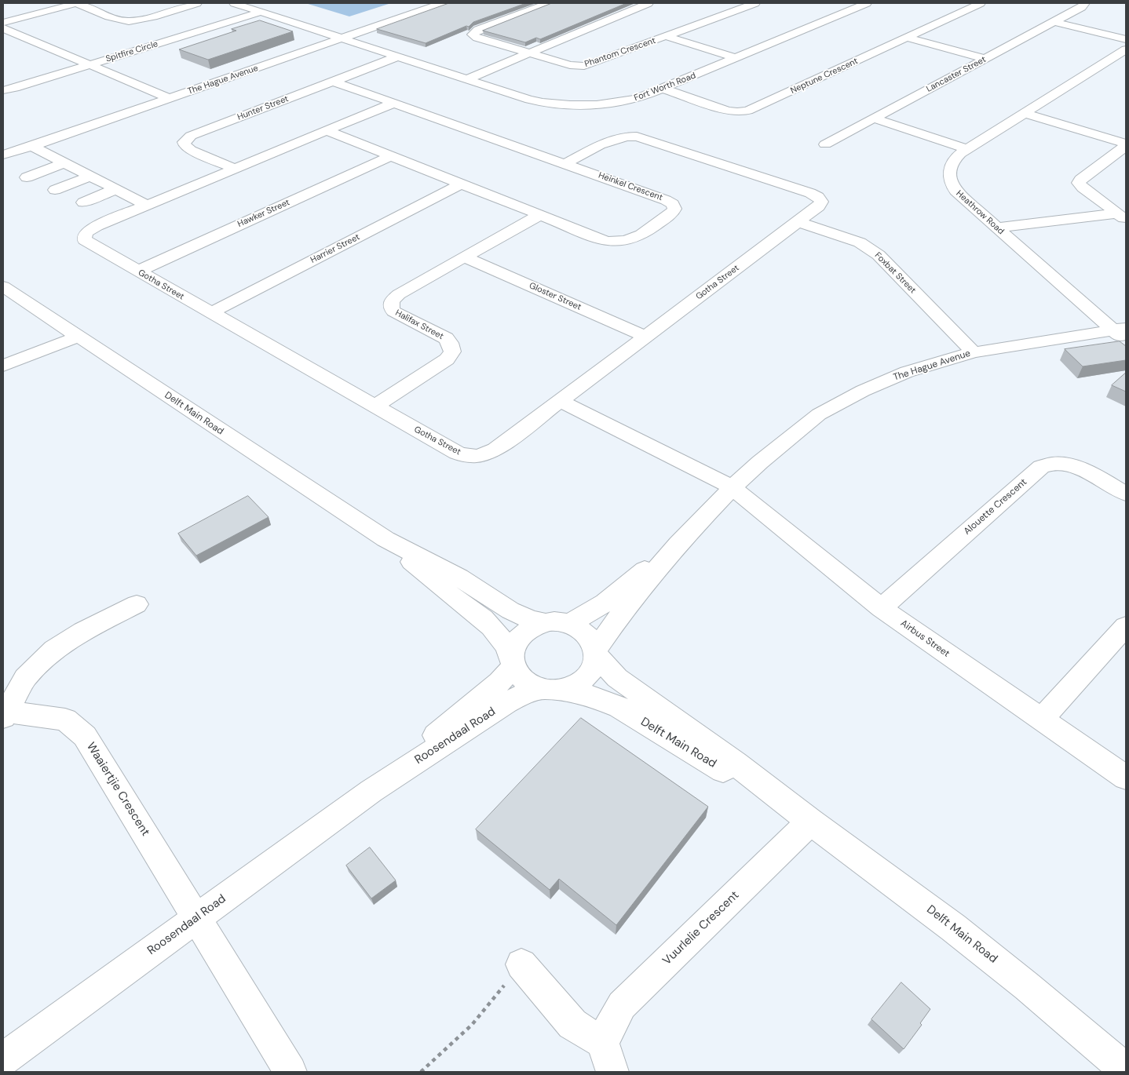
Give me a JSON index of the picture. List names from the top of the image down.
{
  "streets": {
    "street": [
      "Spitfire Circle",
      "Phantom Crescent",
      "Lancaster Street",
      "Neptune Crescent",
      "The Hague Avenue",
      "Fort Worth Road",
      "Hunter Street",
      "Heinkel Crescent",
      "Heathrow Road",
      "Hawker Street",
      "Harrier Street",
      "Foxbat Street",
      "Gotha Street",
      "Gloster Street",
      "Halifax Street",
      "Delft Main Road",
      "Alouette Crescent",
      "Airbus Street",
      "Roosendaal Road",
      "Waaiertjie Crescent",
      "Vuurlelie Crescent"
    ]
  },
  "crossings": [
    ["Neptune Crescent", "Fort Worth Road"],
    ["The Hague Avenue", "Fort Worth Road"],
    ["The Hague Avenue", "Heathrow Road"],
    ["The Hague Avenue", "Foxbat Street"],
    ["The Hague Avenue", "Delft Main Road"],
    ["The Hague Avenue", "Airbus Street"],
    ["The Hague Avenue", "Roosendaal Road"],
    ["Fort Worth Road", "Hunter Street"],
    ["Hunter Street", "Heinkel Crescent"],
    ["Hunter Street", "Gotha Street"],
    ["Heinkel Crescent", "Hawker Street"],
    ["Heinkel Crescent", "Harrier Street"],
    ["Heinkel Crescent", "Gotha Street"],
    ["Heinkel Crescent", "Halifax Street"],
    ["Hawker Street", "Gotha Street"],
    ["Harrier Street", "Gotha Street"],
    ["Foxbat Street", "Gotha Street"],
    ["Gotha Street", "Gloster Street"],
    ["Gotha Street", "Halifax Street"],
    ["Gotha Street", "Airbus Street"],
    ["Gloster Street", "Halifax Street"],
    ["Delft Main Road", "Roosendaal Road"],
    ["Delft Main Road", "Vuurlelie Crescent"],
    ["Alouette Crescent", "Airbus Street"],
    ["Roosendaal Road", "Waaiertjie Crescent"]
  ]
}
